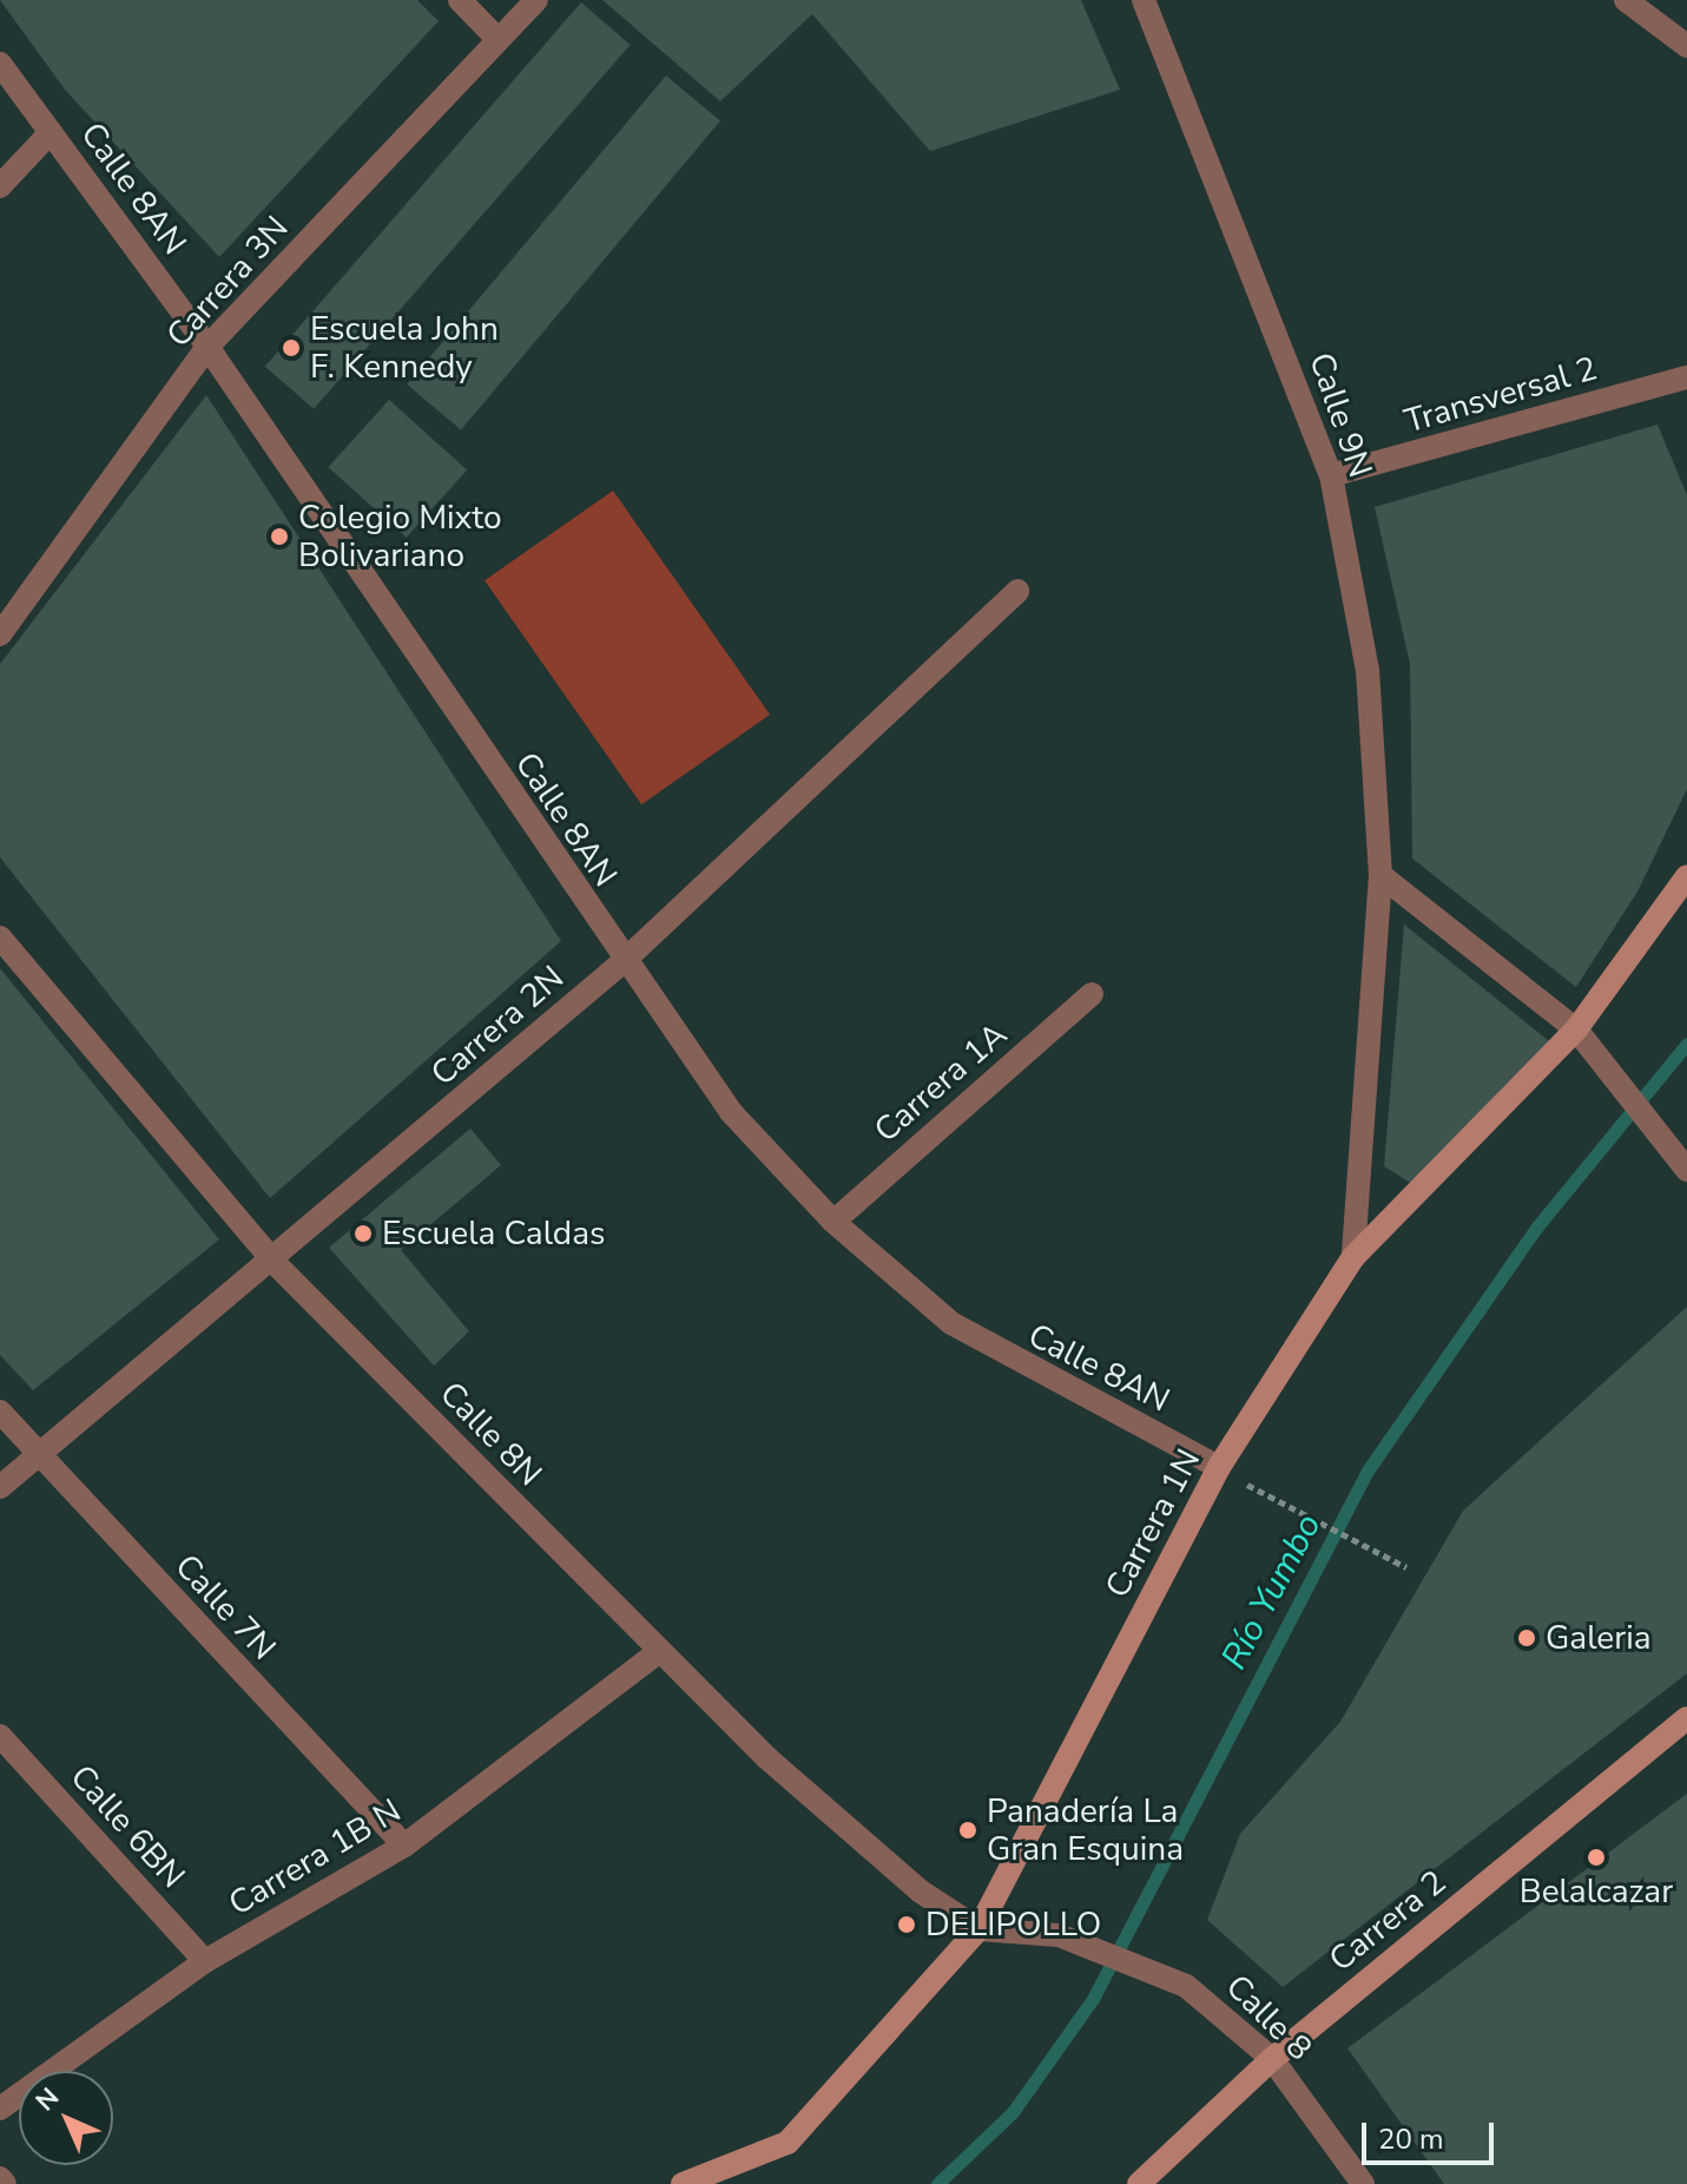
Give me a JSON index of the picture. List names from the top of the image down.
{
  "streets": {
    "street": [
      "Calle 8AN",
      "Carrera 3N",
      "Transversal 2",
      "Calle 9N",
      "Carrera 2N",
      "Carrera 1A",
      "Calle 8N",
      "Carrera 1N",
      "Calle 7N",
      "Calle 6BN",
      "Carrera 1B N",
      "Carrera 2",
      "Calle 8"
    ]
  },
  "crossings": [
    ["Calle 8AN", "Carrera 3N"],
    ["Calle 8AN", "Carrera 2N"],
    ["Calle 8AN", "Carrera 1A"],
    ["Calle 8AN", "Carrera 1N"],
    ["Transversal 2", "Calle 9N"],
    ["Calle 9N", "Carrera 1N"],
    ["Carrera 2N", "Calle 8N"],
    ["Carrera 2N", "Calle 7N"],
    ["Calle 8N", "Carrera 1N"],
    ["Calle 8N", "Carrera 1B N"],
    ["Calle 8N", "Calle 8"],
    ["Carrera 1N", "Calle 8"],
    ["Calle 7N", "Carrera 1B N"],
    ["Calle 6BN", "Carrera 1B N"],
    ["Carrera 2", "Calle 8"]
  ],
  "water": ["Río Yumbo"],
  "places": [
    "Escuela John F. Kennedy",
    "Colegio Mixto Bolivariano",
    "Escuela Caldas",
    "Galeria",
    "Panadería La Gran Esquina",
    "Belalcazar",
    "DELIPOLLO"
  ],
  "scale_bar": "20 m",
  "north": "top left"
}
